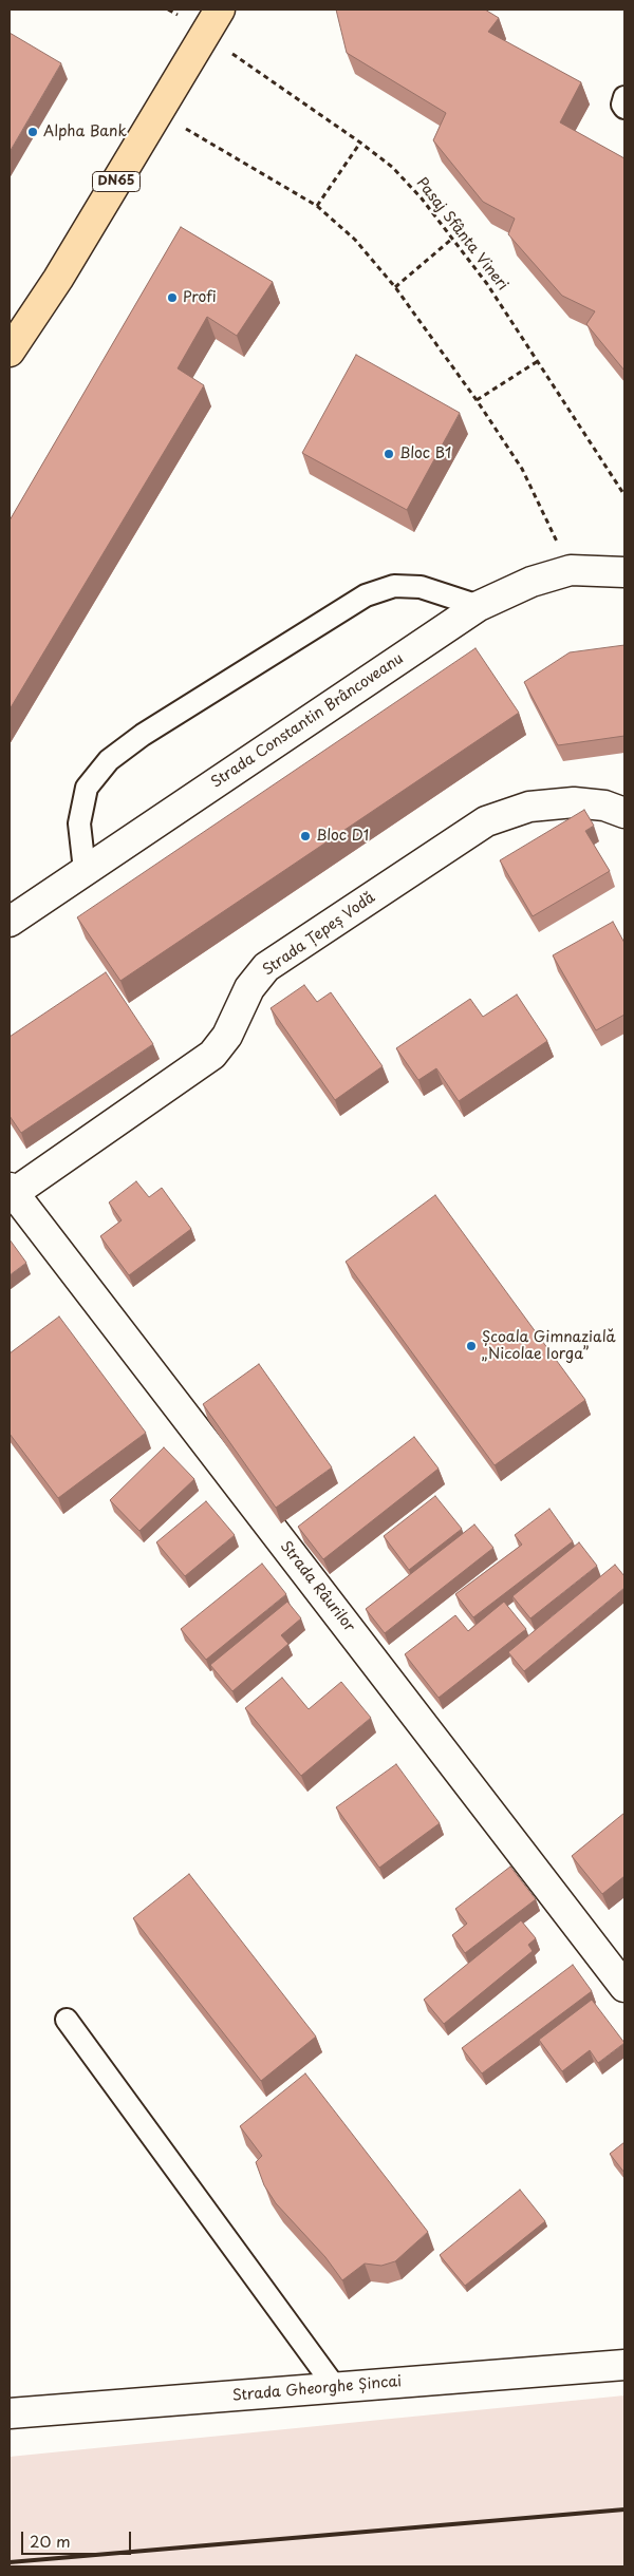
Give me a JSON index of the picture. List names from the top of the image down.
{
  "streets": {
    "main road": ["DN65"],
    "street": [
      "Strada Constantin Brâncoveanu",
      "Strada Țepeș Vodă",
      "Strada Râurilor",
      "Strada Gheorghe Șincai"
    ],
    "path": ["Pasaj Sfânta Vineri"]
  },
  "crossings": [
    ["DN65", "Pasaj Sfânta Vineri"],
    ["Strada Țepeș Vodă", "Strada Râurilor"]
  ],
  "places": [
    "Alpha Bank",
    "Profi",
    "Bloc B1",
    "Bloc D1",
    "Școala Gimnazială „Nicolae Iorga”"
  ],
  "scale_bar": "20 m"
}
